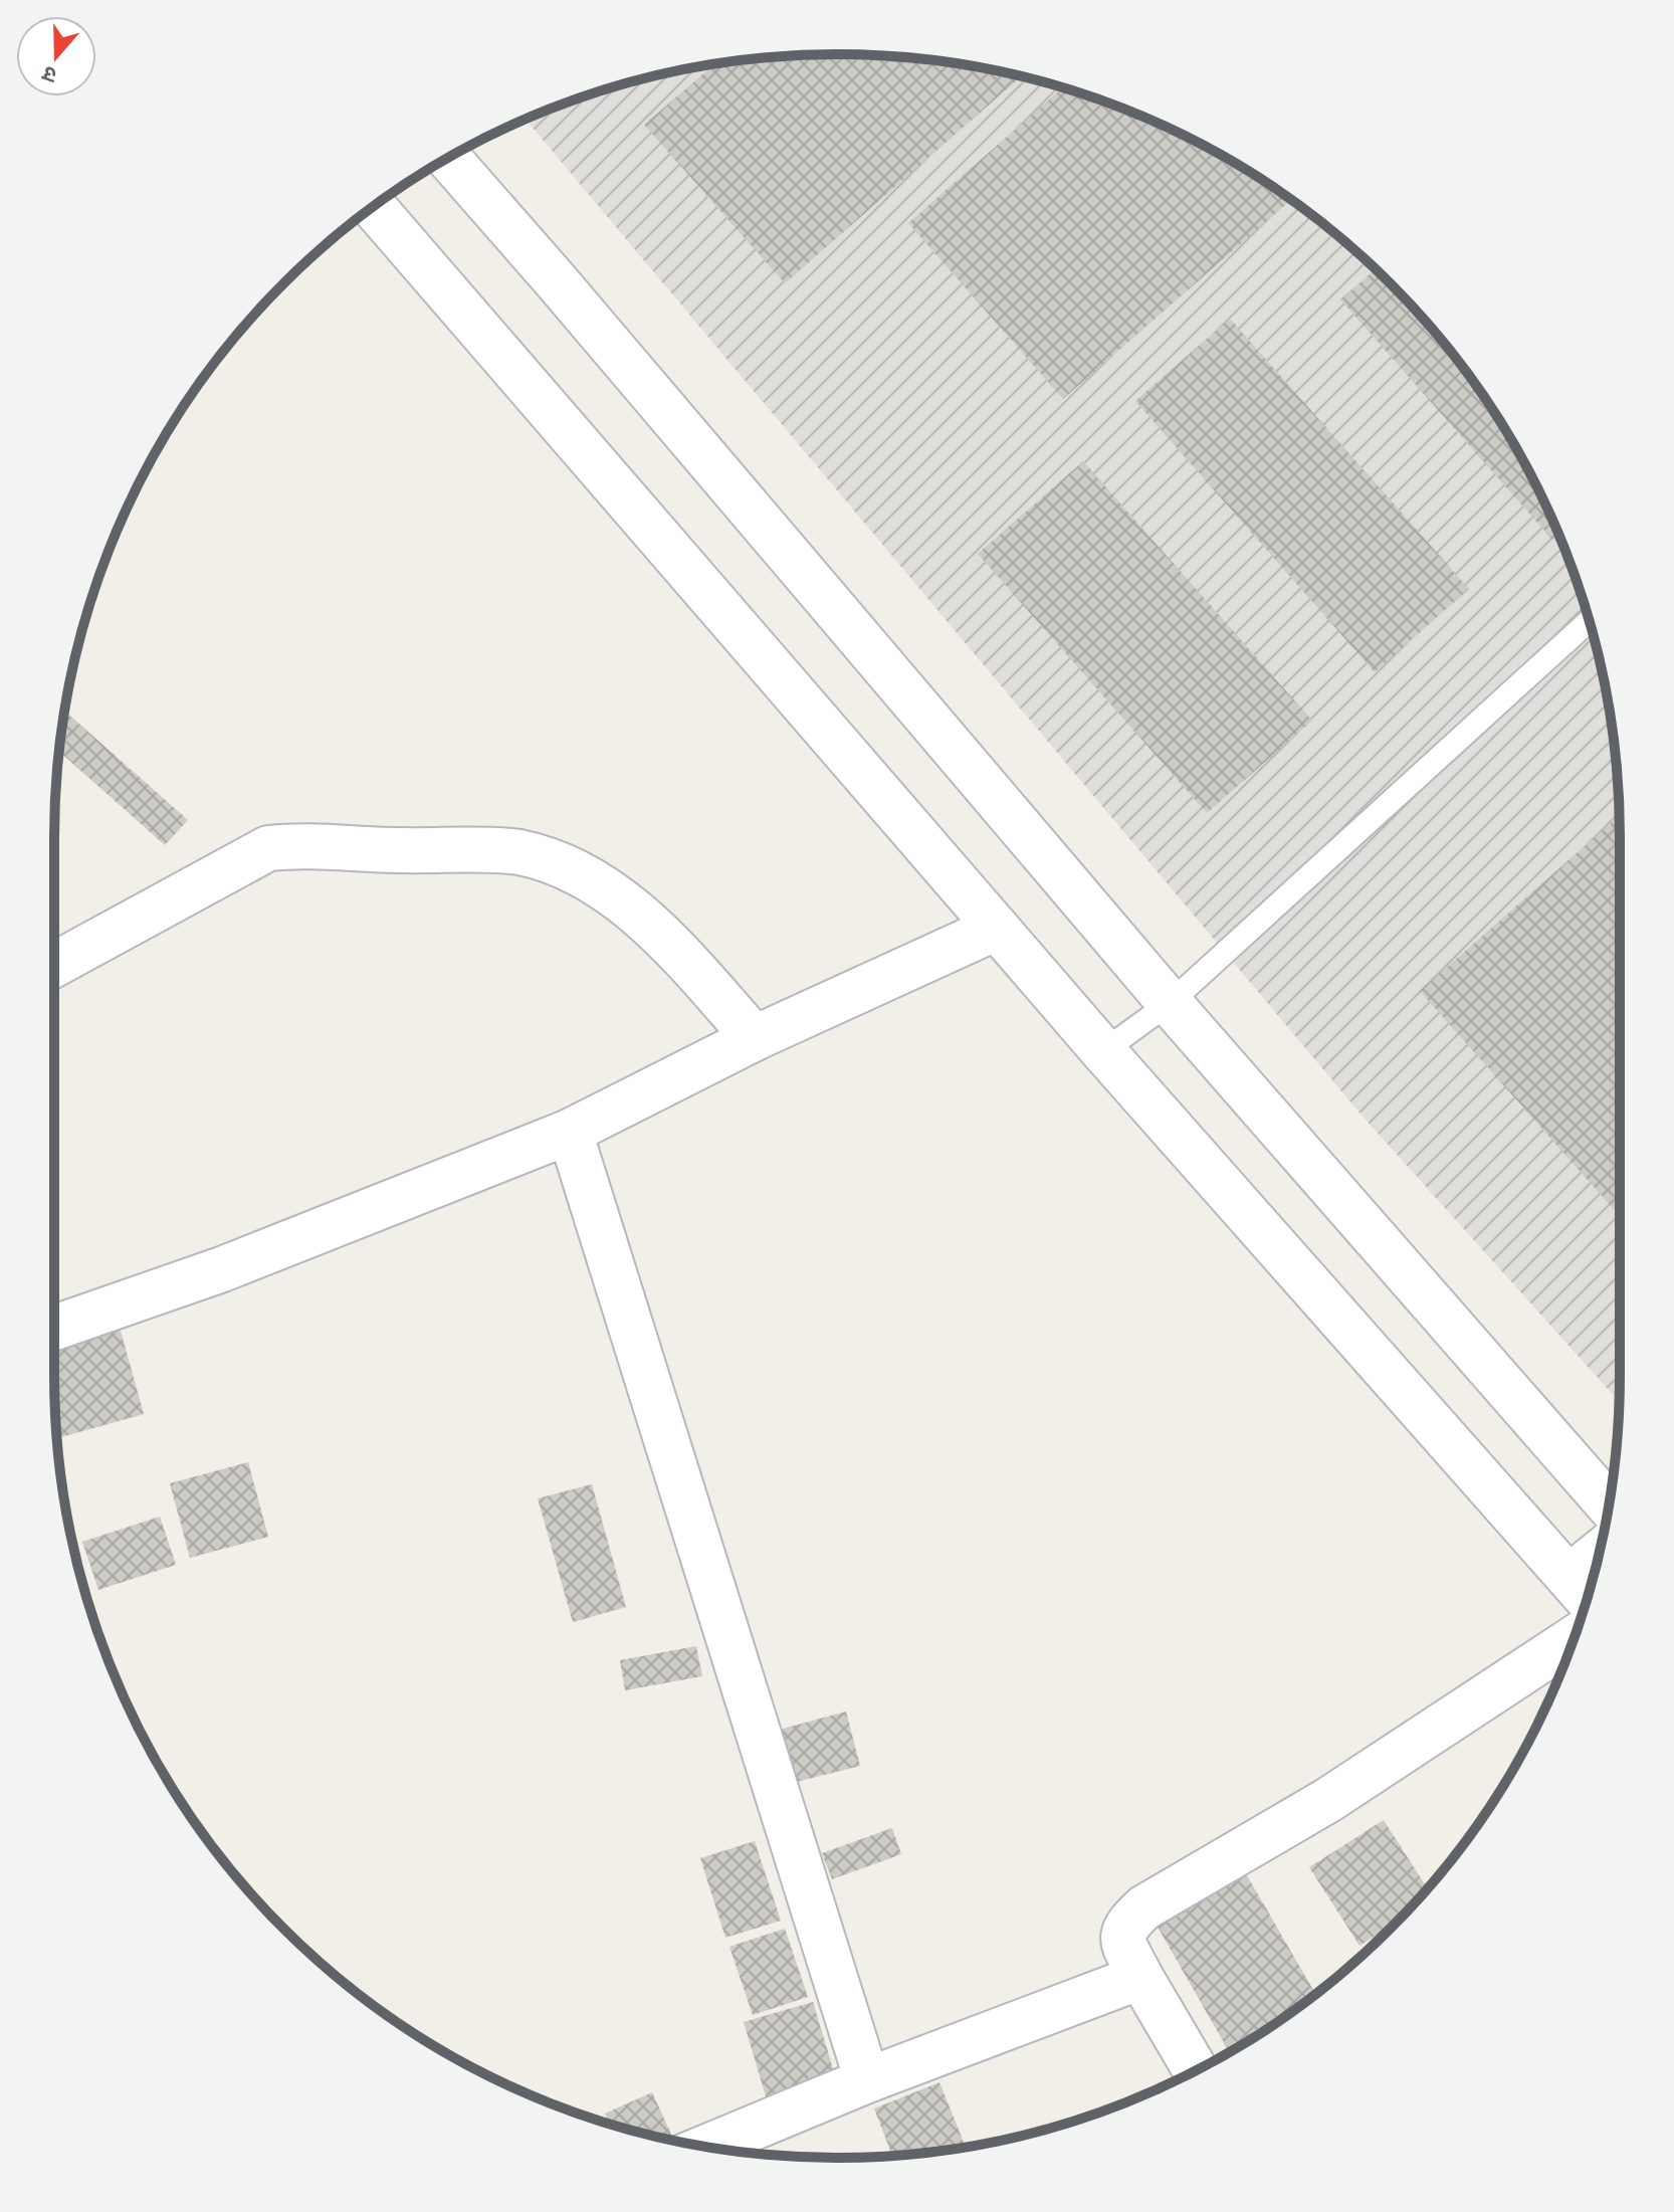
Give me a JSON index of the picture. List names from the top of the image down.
{
  "north": "bottom"
}
